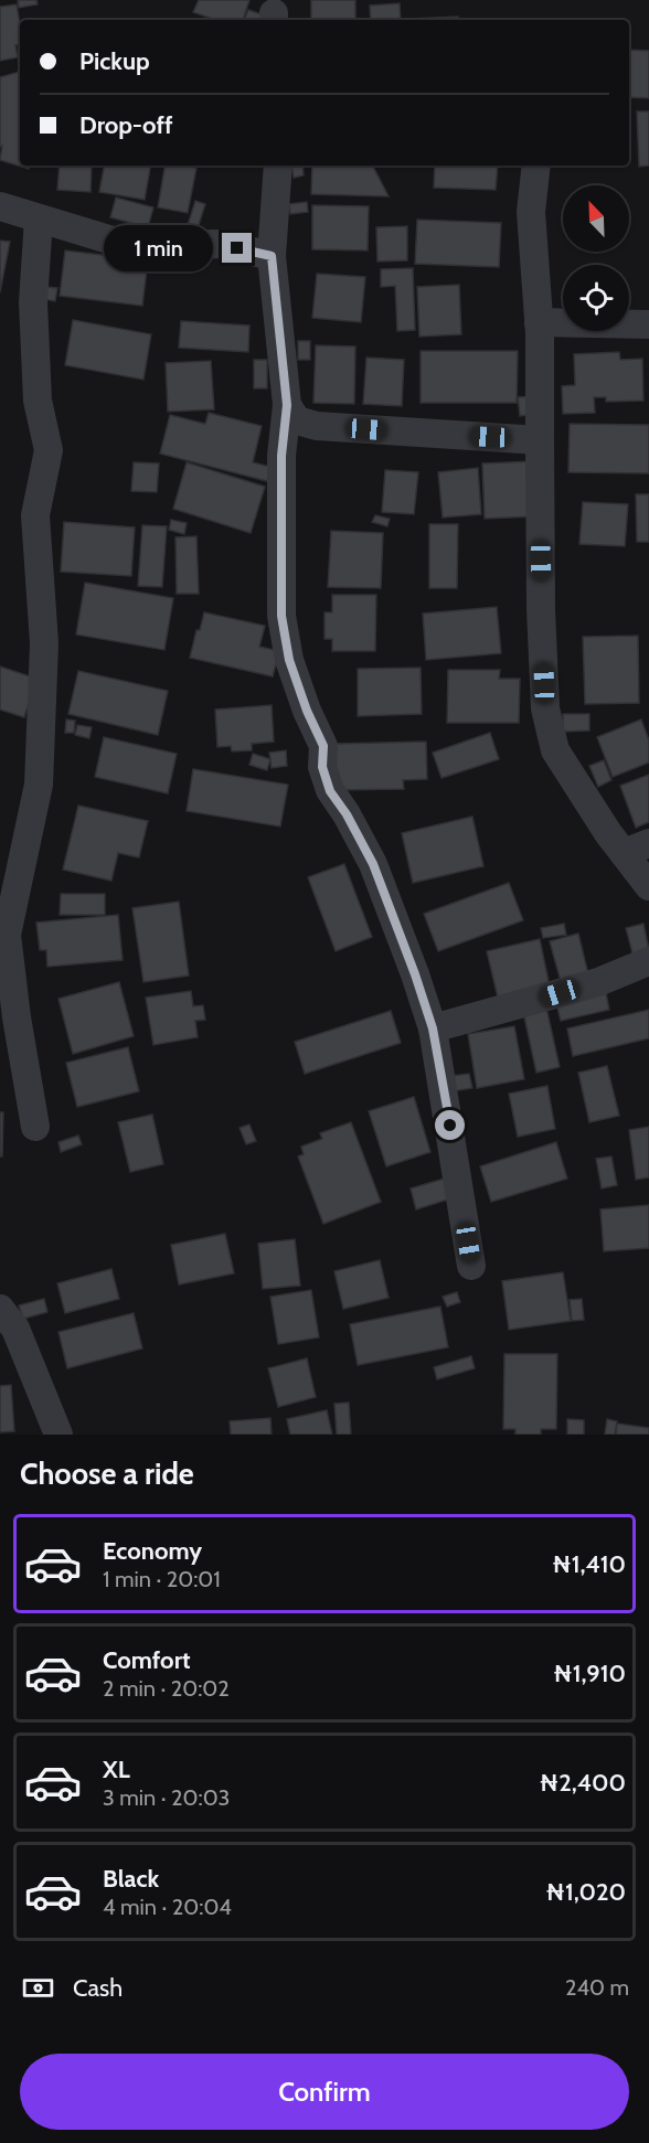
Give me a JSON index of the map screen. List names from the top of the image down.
{
  "north": "top left",
  "page": {
    "banner": ["Pickup", "Drop-off"],
    "bubble": "1 min",
    "heading": "Choose a ride",
    "list": [
      {
        "name": "Economy",
        "note": "1 min · 20:01",
        "value": "₦1,410"
      },
      {
        "name": "Comfort",
        "note": "2 min · 20:02",
        "value": "₦1,910"
      },
      {
        "name": "XL",
        "note": "3 min · 20:03",
        "value": "₦2,400"
      },
      {
        "name": "Black",
        "note": "4 min · 20:04",
        "value": "₦1,020"
      }
    ],
    "pay": ["Cash", "240 m"],
    "buttons": "Confirm"
  }
}
